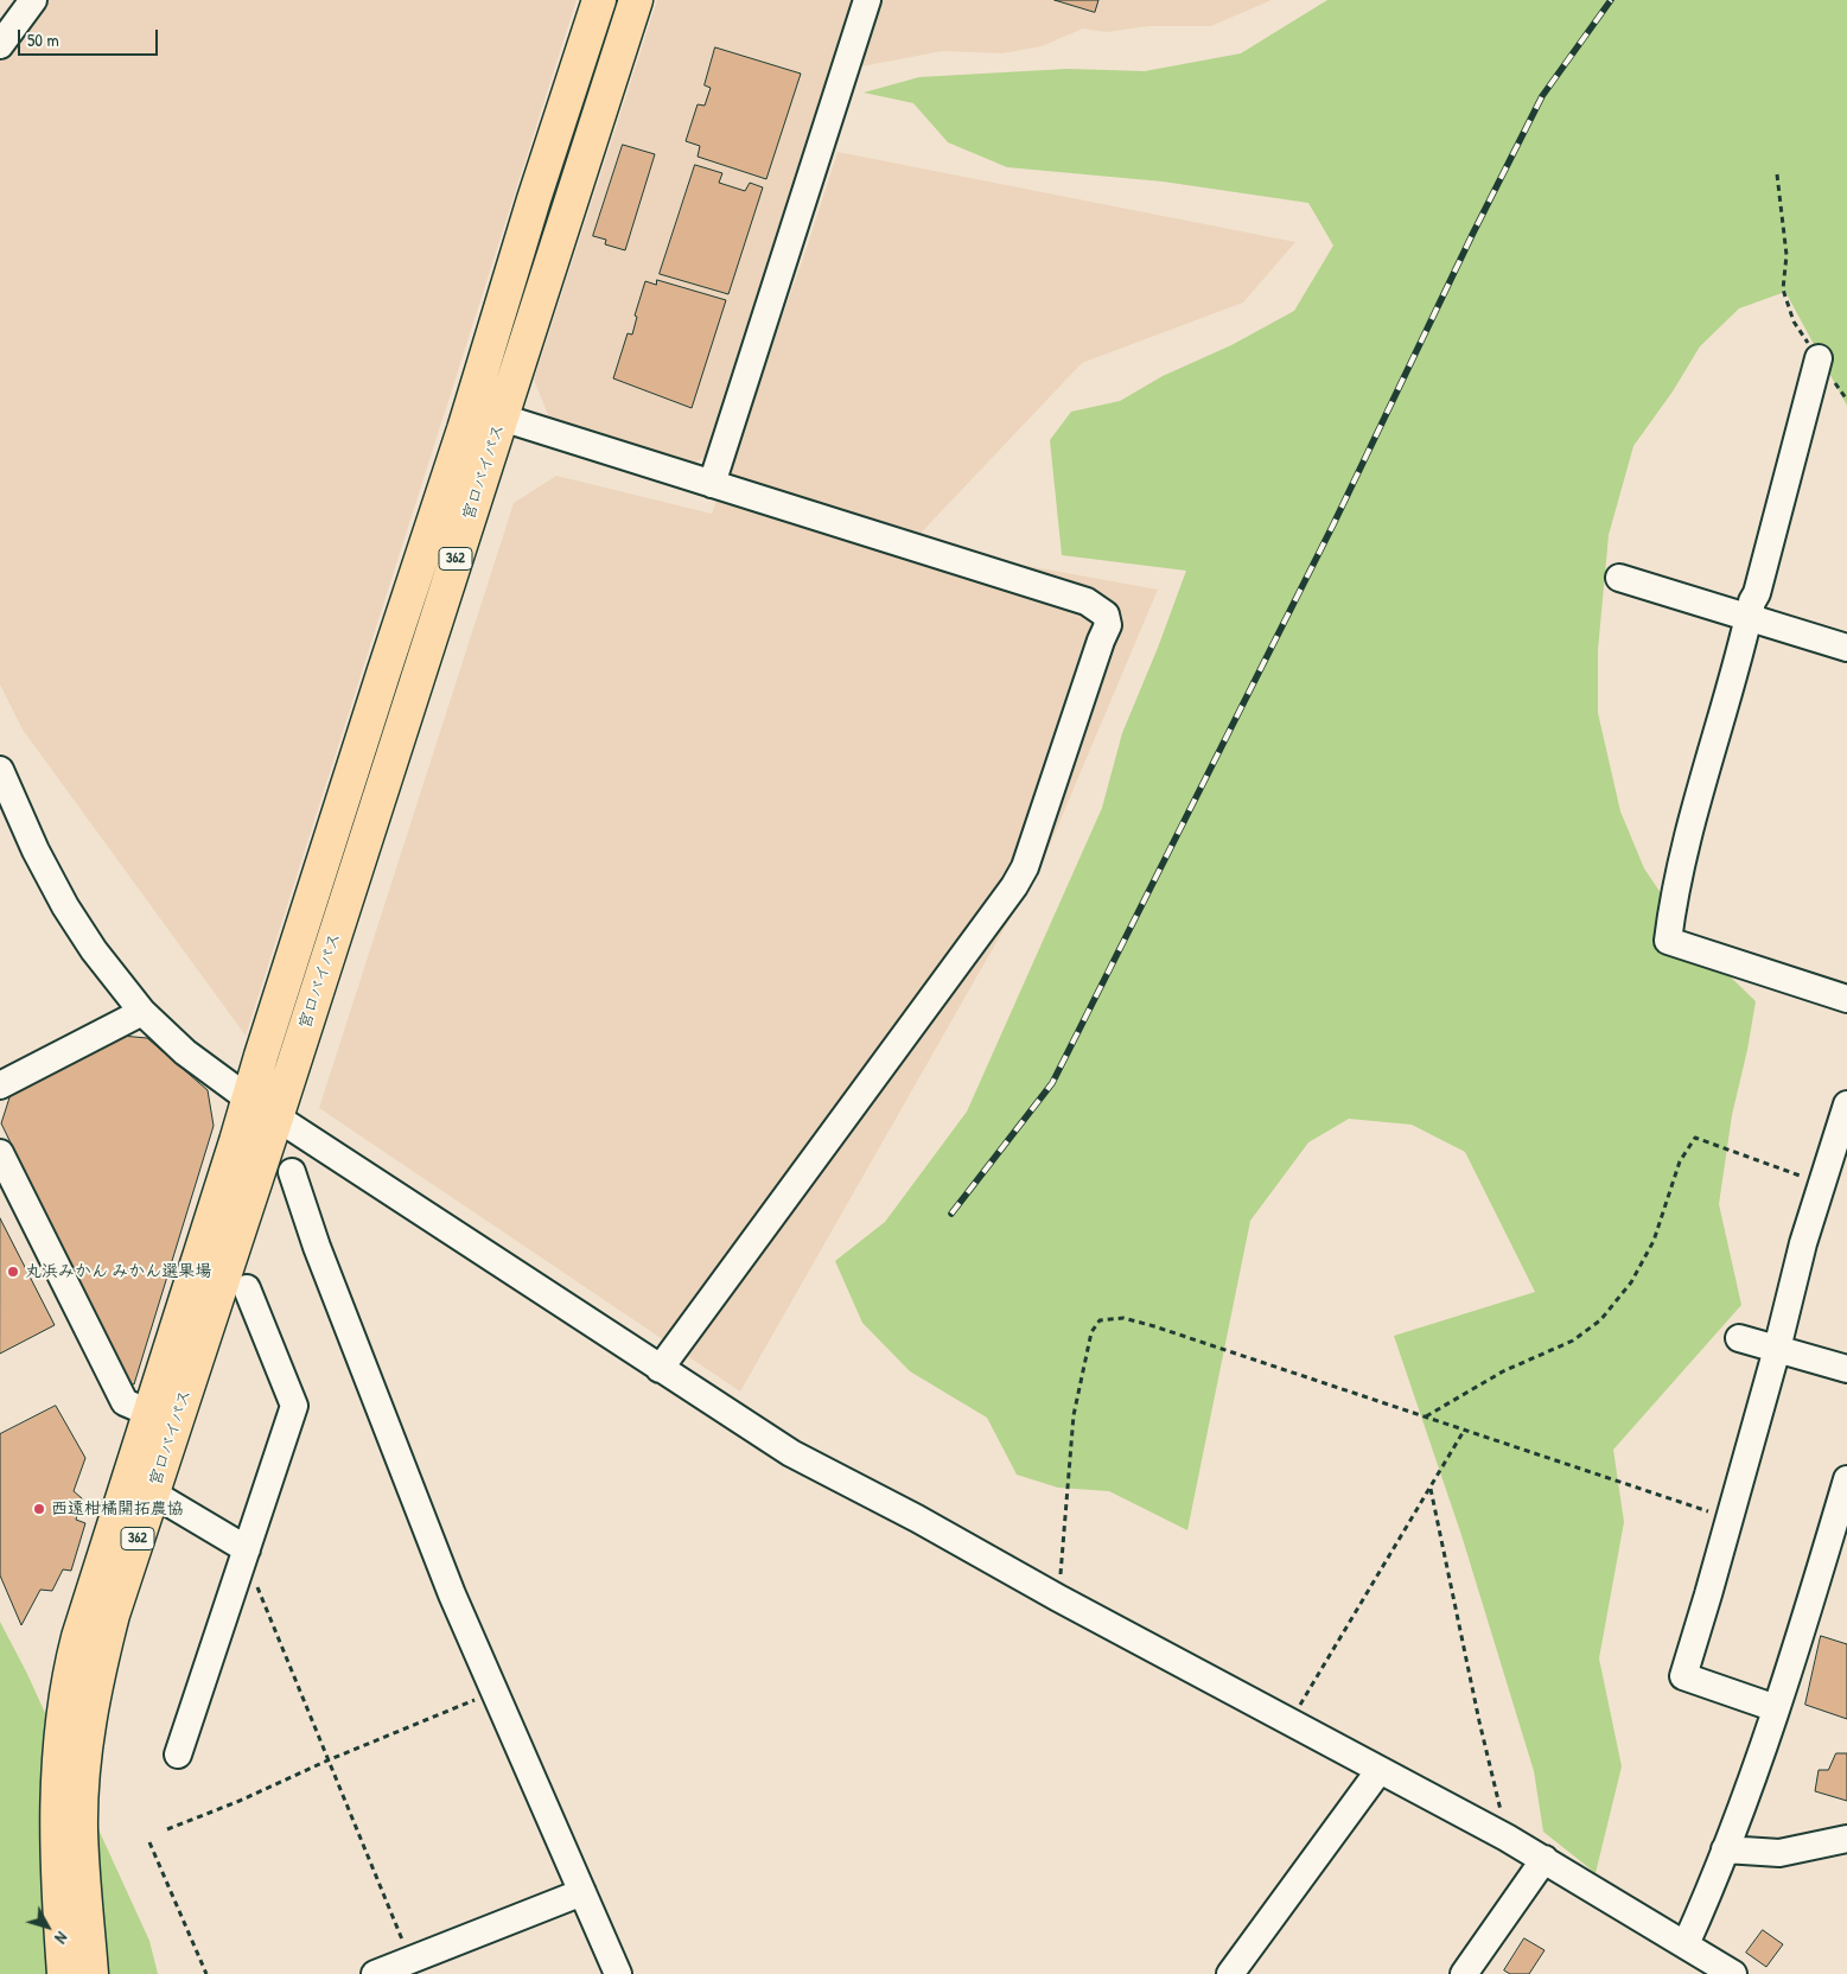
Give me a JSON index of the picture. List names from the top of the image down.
{
  "streets": {
    "highway": ["宮口バイパス", "362"]
  },
  "places": ["丸浜みかん みかん選果場", "西遠柑橘開拓農協"],
  "scale_bar": "50 m",
  "north": "bottom right"
}
